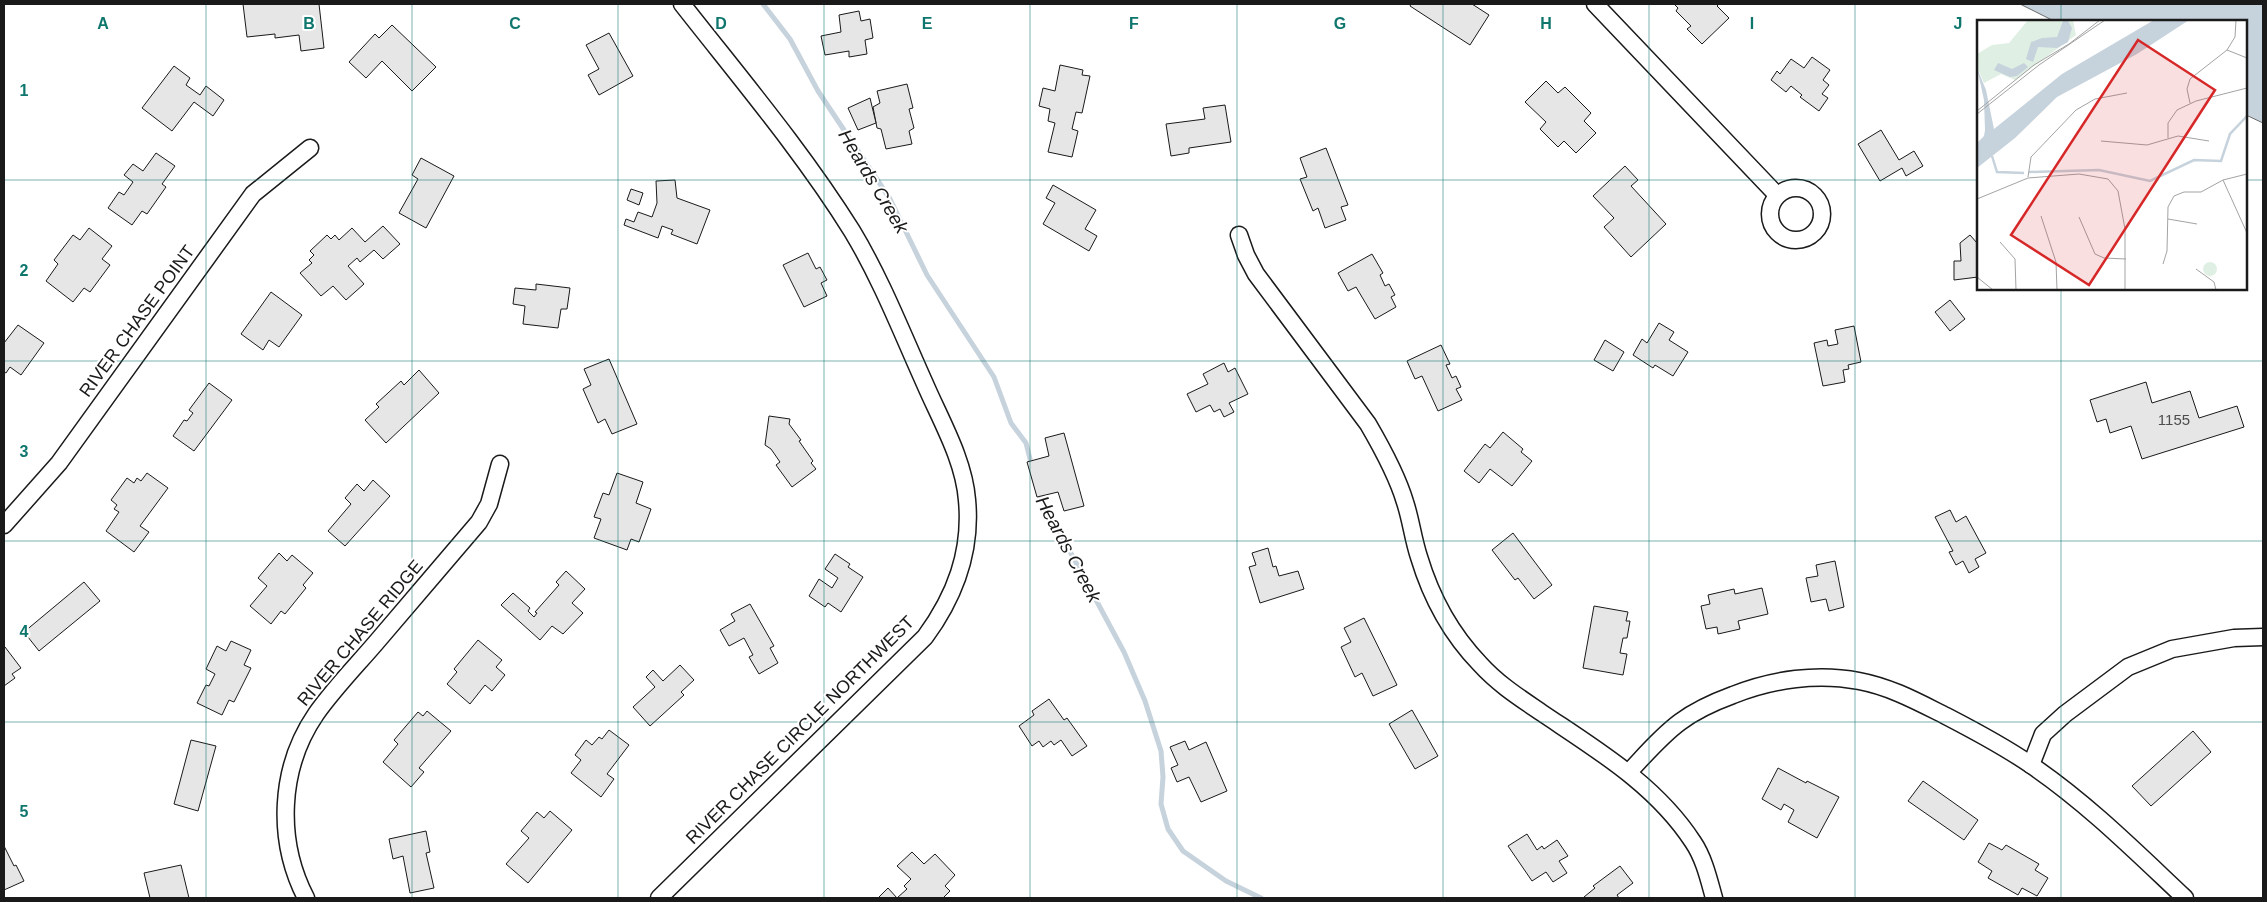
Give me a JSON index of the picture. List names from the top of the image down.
{
  "streets": {
    "street": ["RIVER CHASE POINT", "RIVER CHASE RIDGE", "RIVER CHASE CIRCLE NORTHWEST"]
  },
  "water": ["Heards Creek"],
  "house_numbers": ["1155"],
  "grid": {
    "columns": [
      "A",
      "B",
      "C",
      "D",
      "E",
      "F",
      "G",
      "H",
      "I",
      "J"
    ],
    "rows": [
      "1",
      "2",
      "3",
      "4",
      "5"
    ]
  }
}
